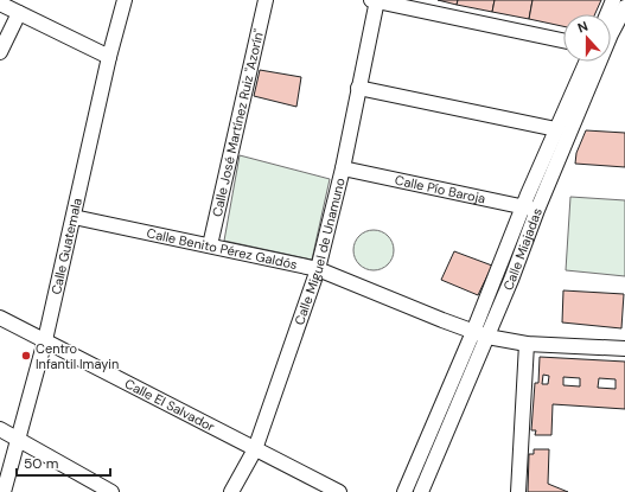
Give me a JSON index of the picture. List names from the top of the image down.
{
  "streets": {
    "street": [
      "Calle José Martínez Ruiz \"Azorín\"",
      "Calle Pío Baroja",
      "Calle Guatemala",
      "Calle Benito Pérez Galdós",
      "Calle Miajadas",
      "Calle Miguel de Unamuno",
      "Calle El Salvador"
    ]
  },
  "crossings": [
    ["Calle José Martínez Ruiz \"Azorín\"", "Calle Benito Pérez Galdós"],
    ["Calle Pío Baroja", "Calle Miajadas"],
    ["Calle Pío Baroja", "Calle Miguel de Unamuno"],
    ["Calle Guatemala", "Calle Benito Pérez Galdós"],
    ["Calle Guatemala", "Calle El Salvador"],
    ["Calle Benito Pérez Galdós", "Calle Miajadas"],
    ["Calle Benito Pérez Galdós", "Calle Miguel de Unamuno"],
    ["Calle Miguel de Unamuno", "Calle El Salvador"]
  ],
  "places": ["Centro Infantil Imayin"],
  "scale_bar": "50 m",
  "north": "top"
}
